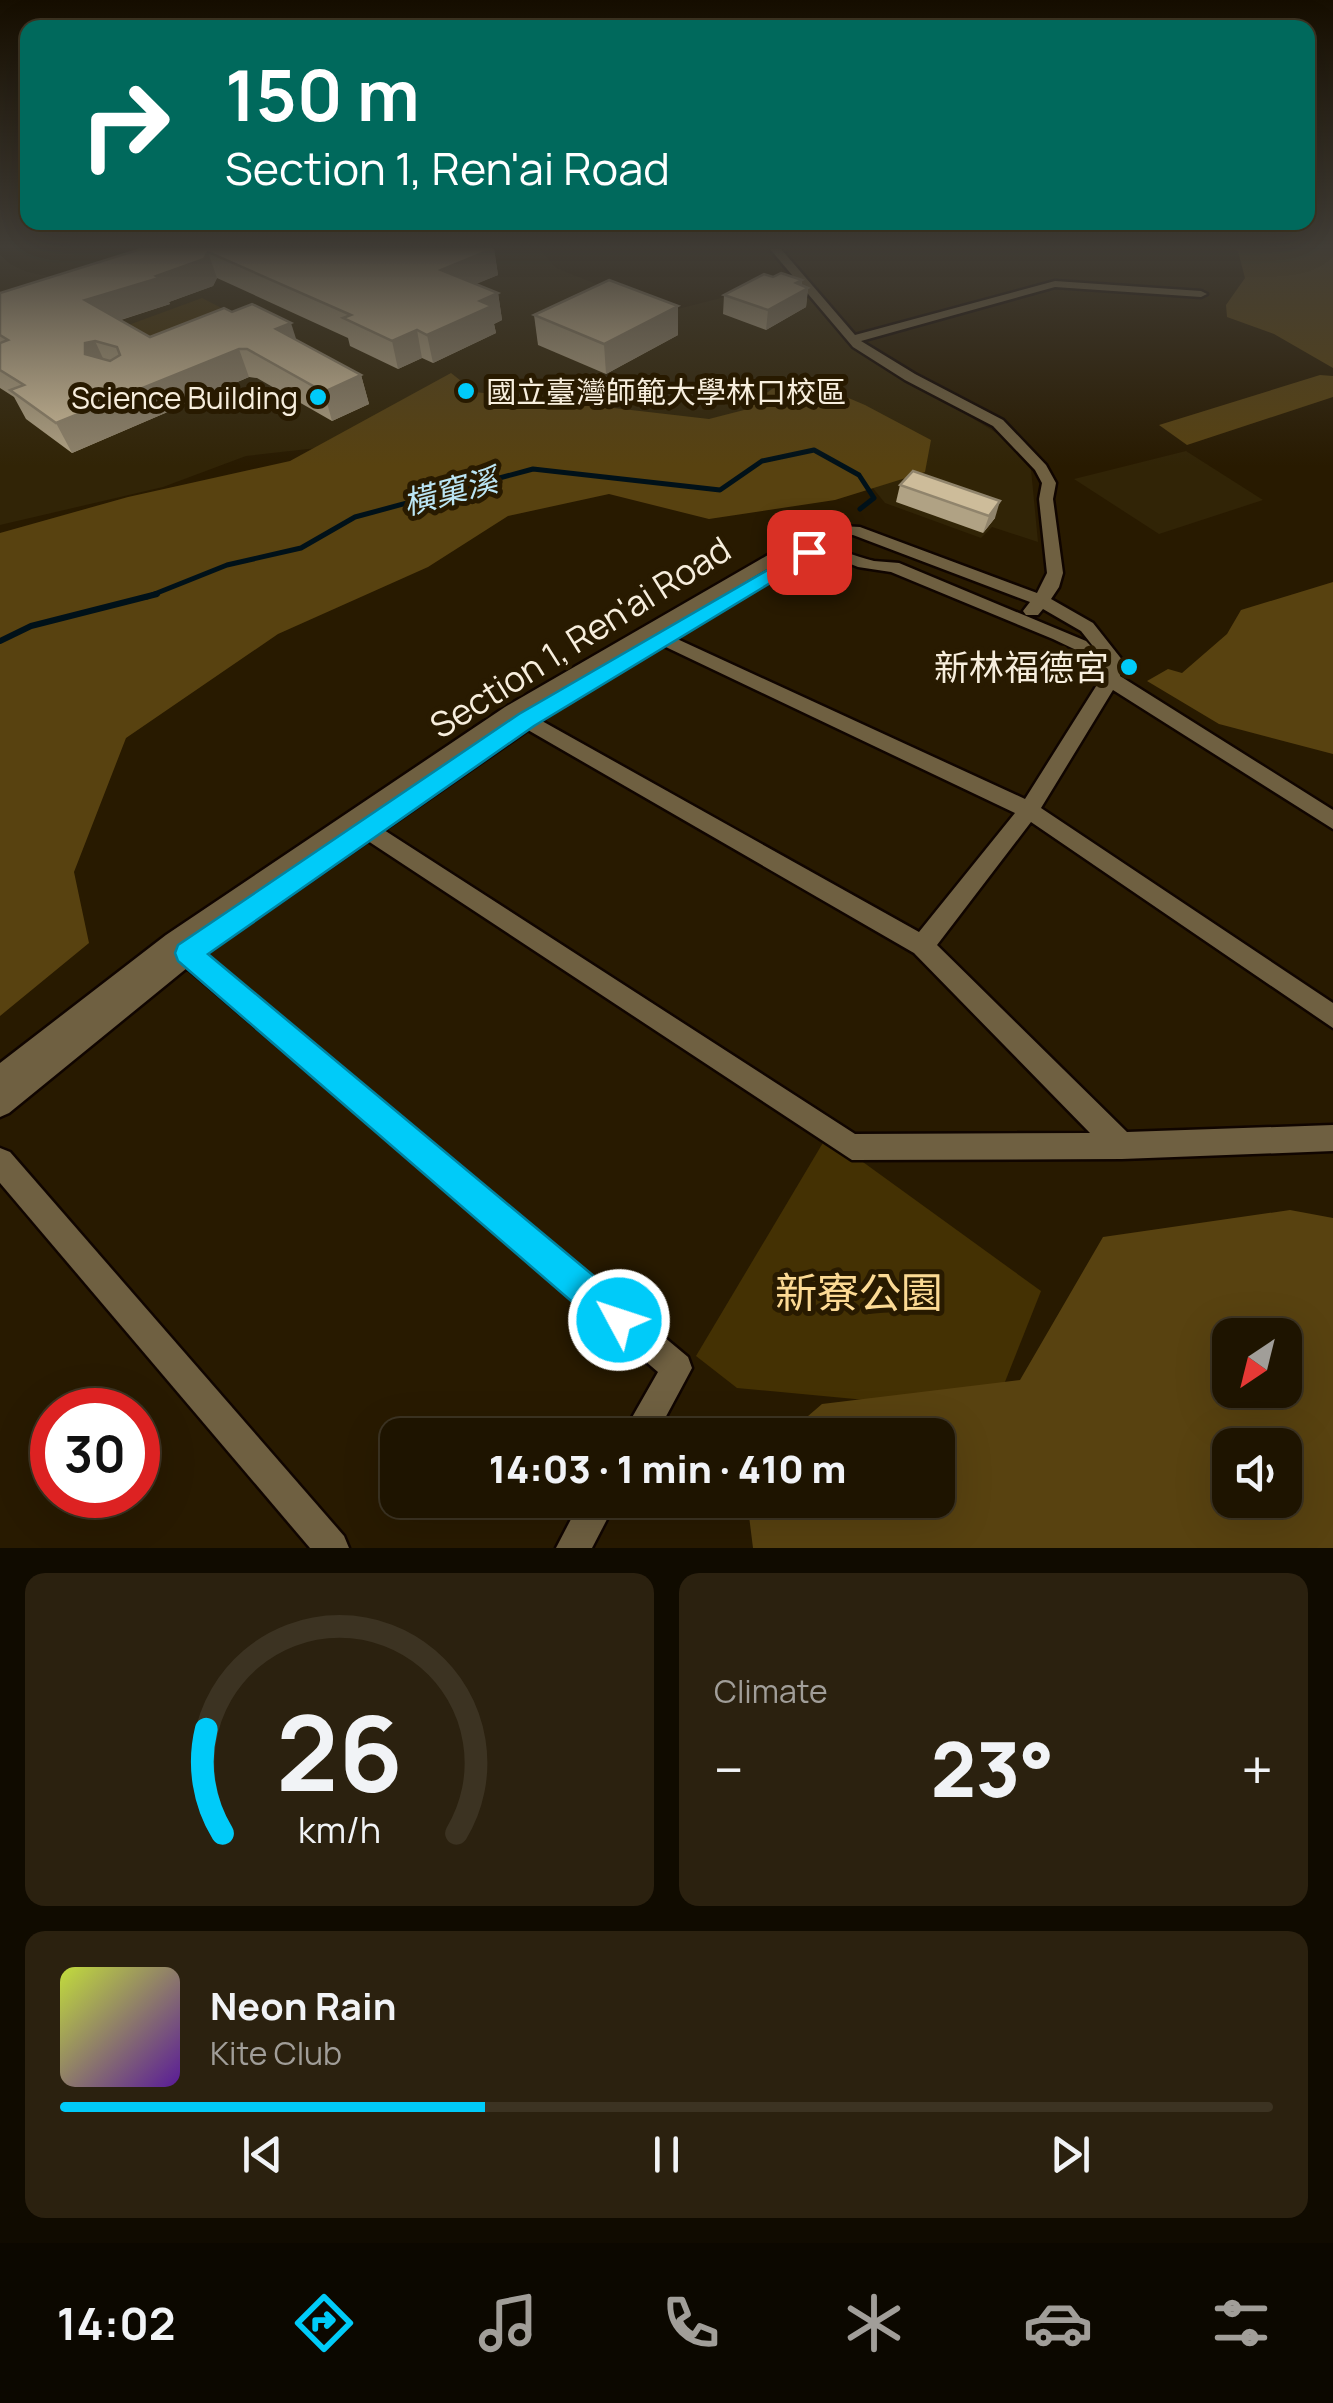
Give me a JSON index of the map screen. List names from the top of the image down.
{
  "streets": {
    "street": ["Section 1, Ren'ai Road"]
  },
  "water": ["橫窠溪"],
  "parks": ["新寮公園"],
  "places": ["國立臺灣師範大學林口校區", "Science Building", "新林福德宮"],
  "north": "bottom left",
  "page": {
    "turn": ["150 m", "Section 1, Ren'ai Road"],
    "limit": "30",
    "trip": "14:03 · 1 min · 410 m",
    "tile": "Climate",
    "heat": ["−", "23°", "+"],
    "song": ["Neon Rain", "Kite Club"],
    "tabs": "14:02",
    "gauge": ["26", "km/h"]
  }
}
